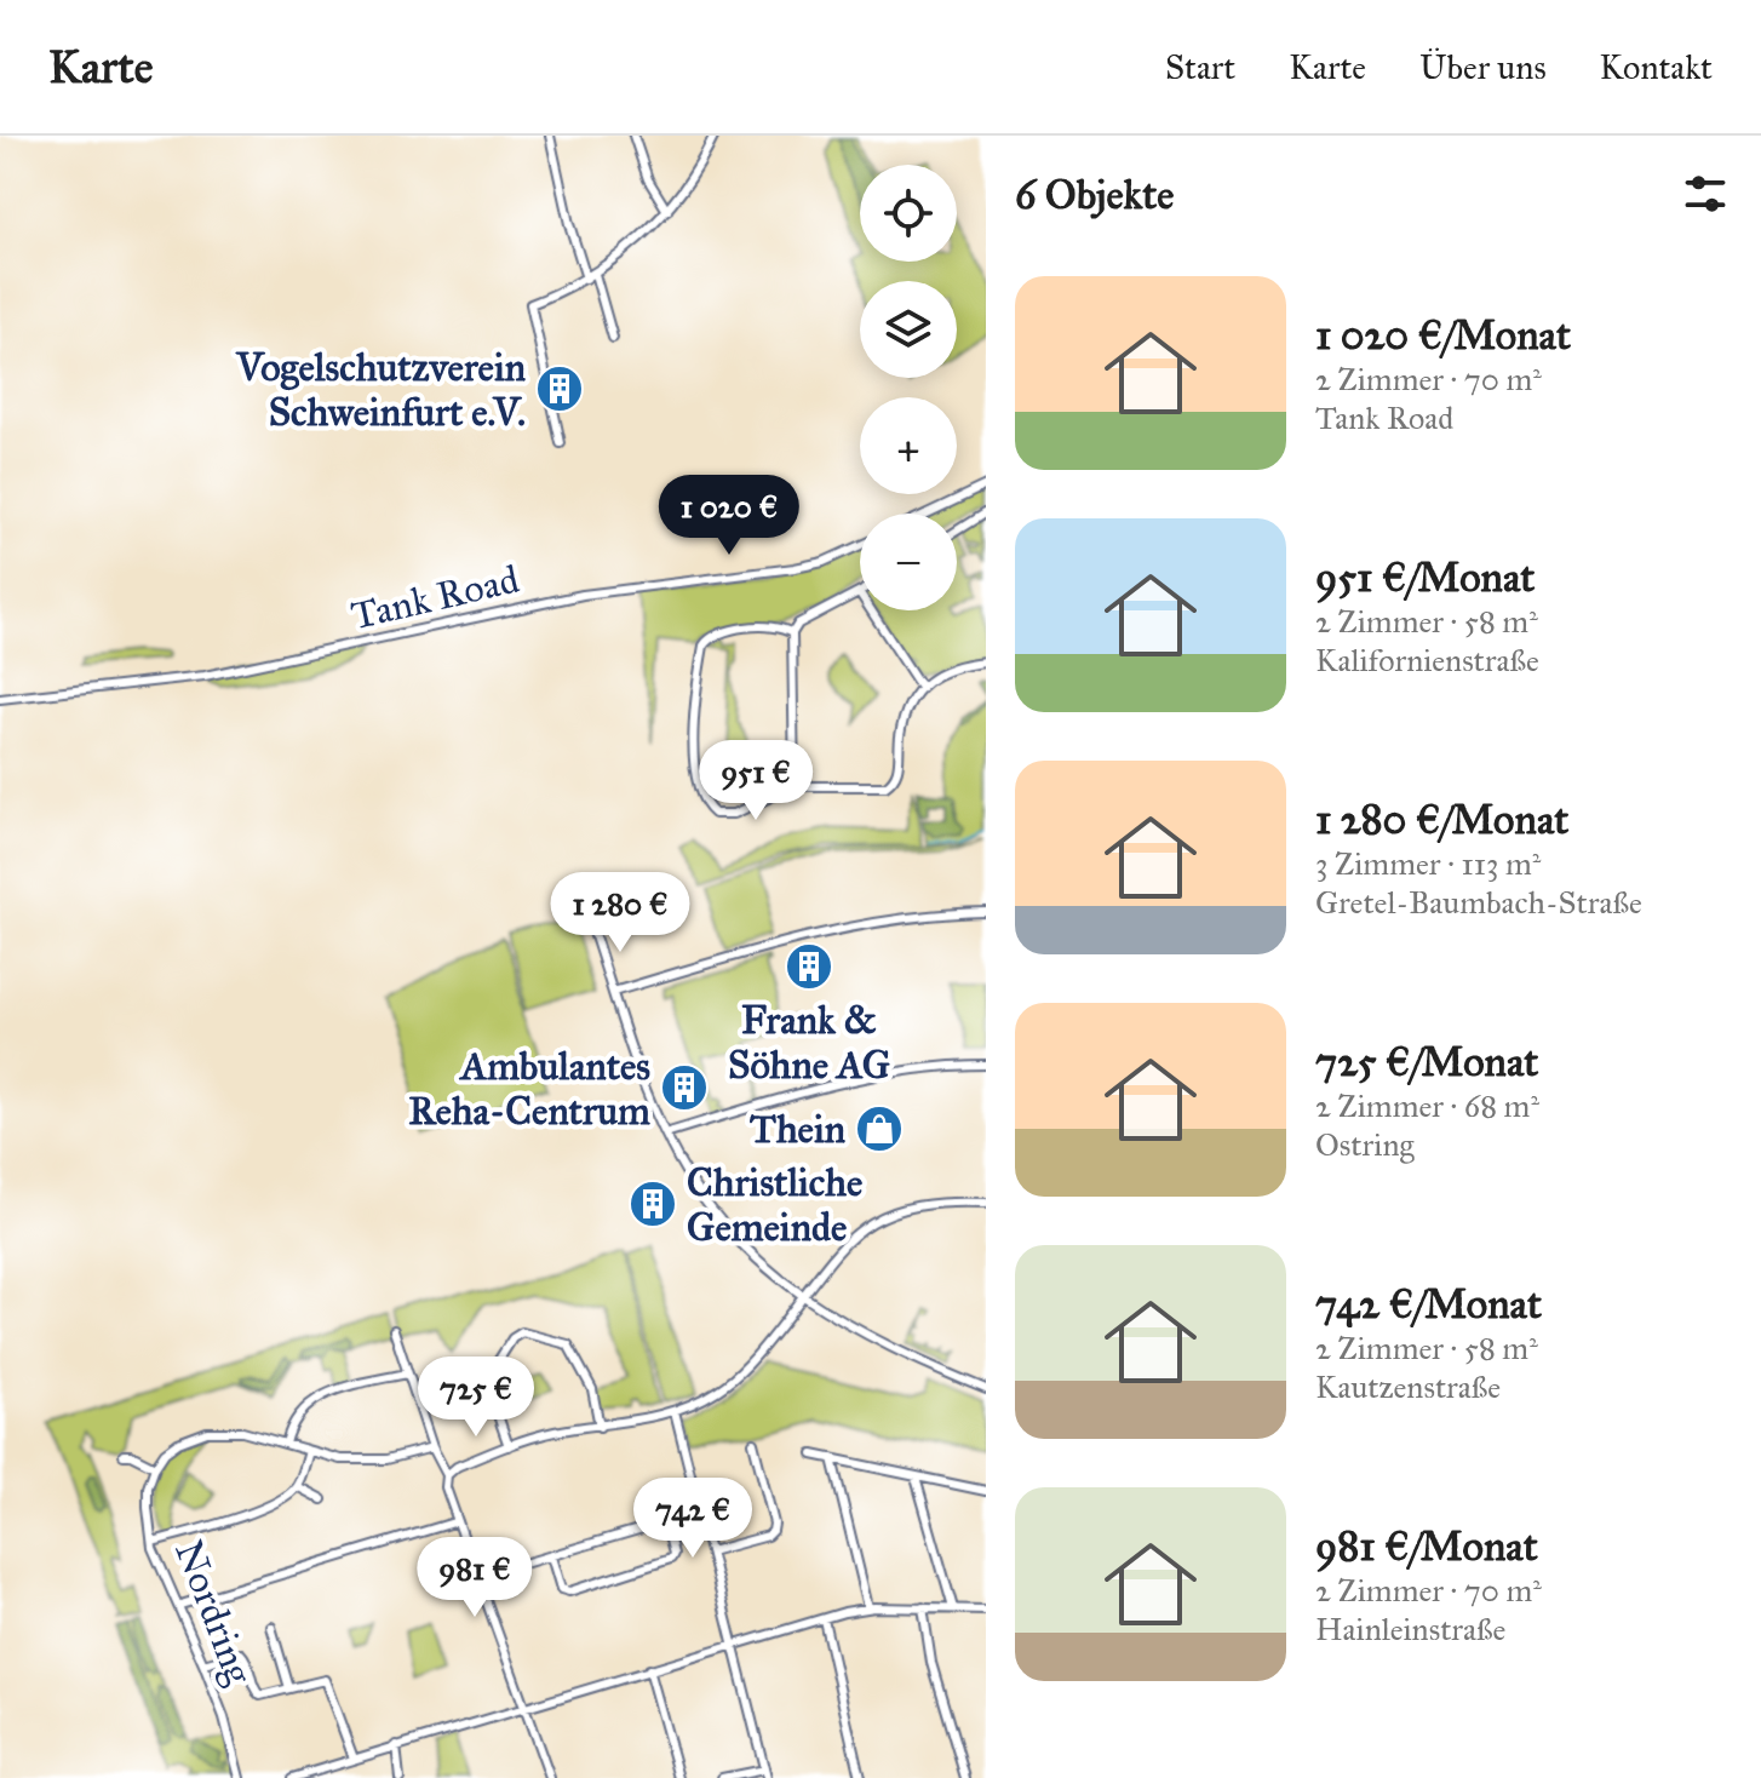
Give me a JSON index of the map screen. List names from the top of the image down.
{
  "streets": {
    "street": ["Tank Road", "Nordring"]
  },
  "places": {
    "building": [
      "Vogelschutzverein Schweinfurt e.V.",
      "Frank & Söhne AG",
      "Ambulantes Reha-Centrum",
      "Christliche Gemeinde"
    ],
    "shop": ["Thein"]
  },
  "page": {
    "header": "Karte",
    "nav": [
      "Start",
      "Karte",
      "Über uns",
      "Kontakt"
    ],
    "heading": "6 Objekte",
    "map_buttons": ["+", "−"],
    "list": [
      {
        "name": "1 020 €/Monat",
        "note": "2 Zimmer · 70 m² · Tank Road"
      },
      {
        "name": "951 €/Monat",
        "note": "2 Zimmer · 58 m² · Kalifornienstraße"
      },
      {
        "name": "1 280 €/Monat",
        "note": "3 Zimmer · 113 m² · Gretel-Baumbach-Straße"
      },
      {
        "name": "725 €/Monat",
        "note": "2 Zimmer · 68 m² · Ostring"
      },
      {
        "name": "742 €/Monat",
        "note": "2 Zimmer · 58 m² · Kautzenstraße"
      },
      {
        "name": "981 €/Monat",
        "note": "2 Zimmer · 70 m² · Hainleinstraße"
      }
    ],
    "price": [
      "1 020 €",
      "951 €",
      "1 280 €",
      "725 €",
      "742 €",
      "981 €"
    ]
  }
}
